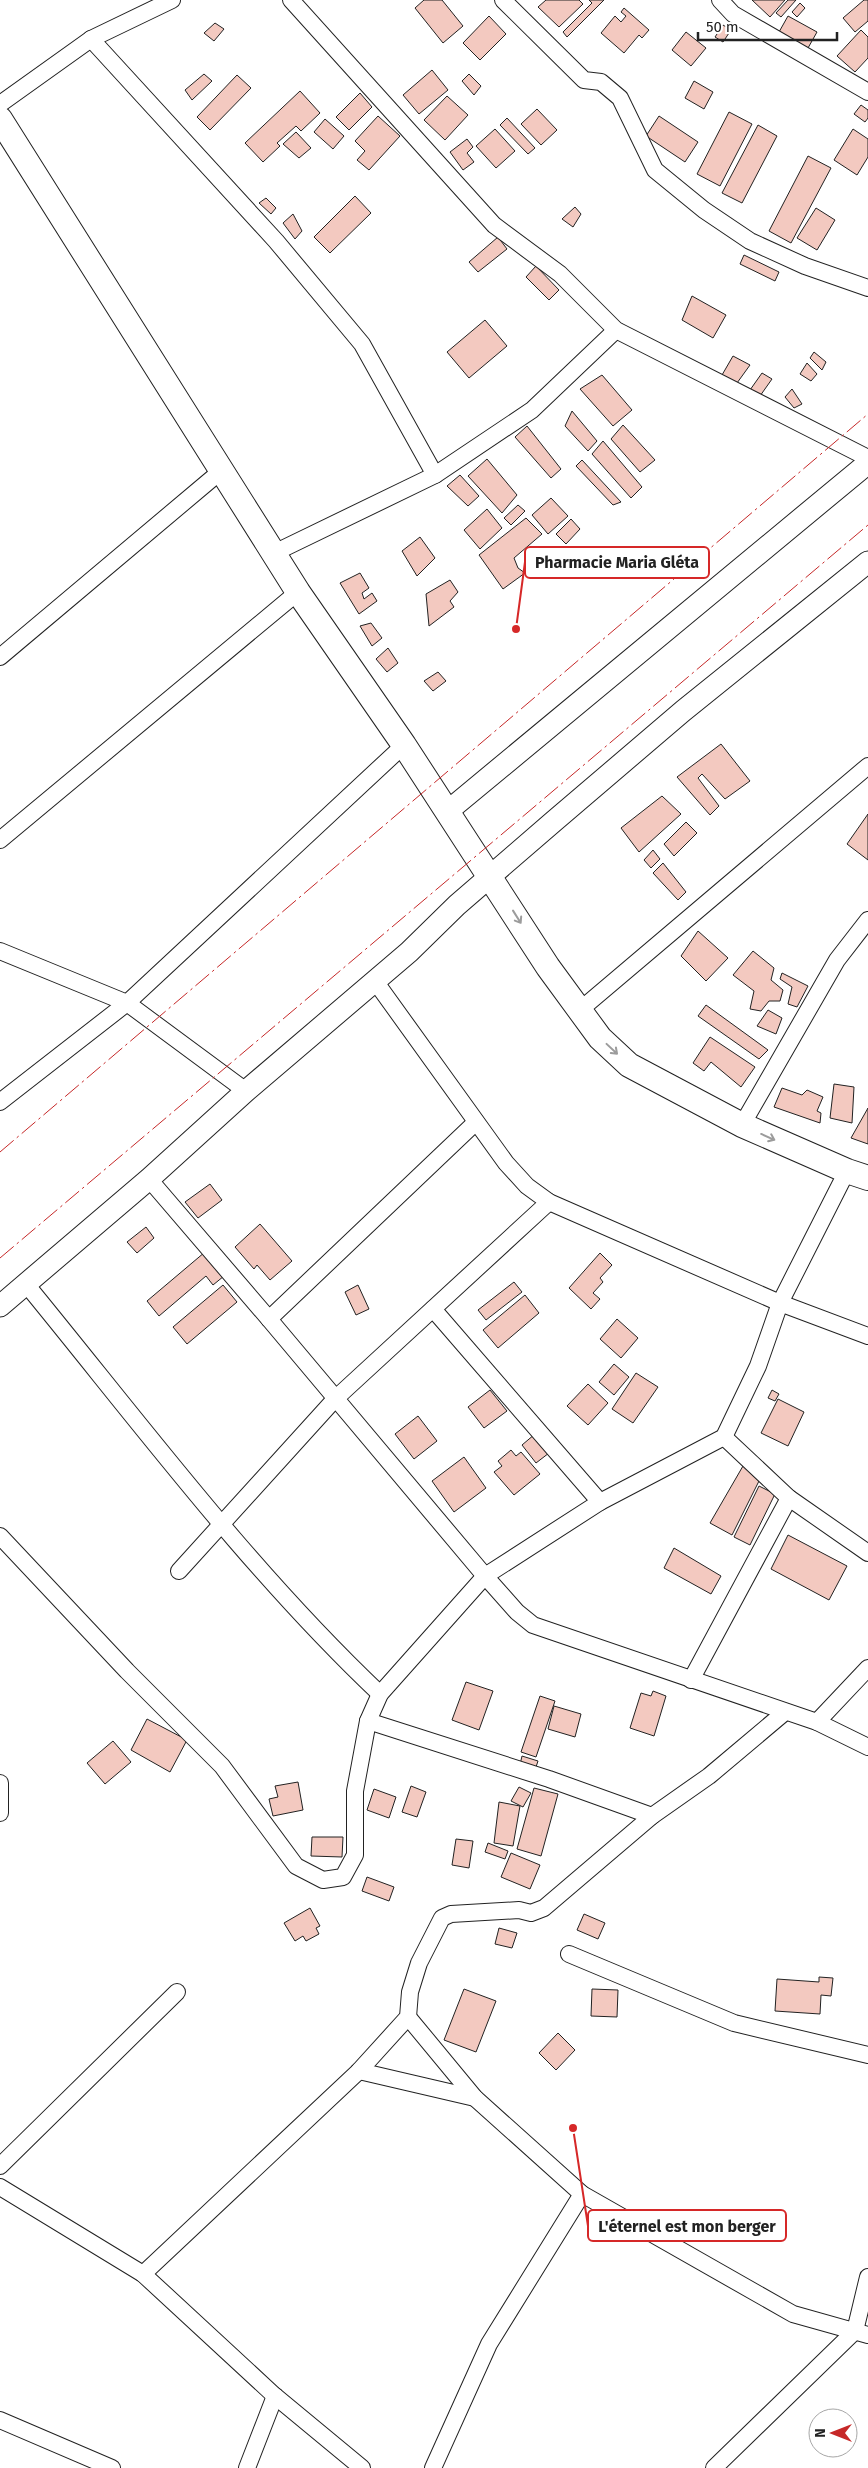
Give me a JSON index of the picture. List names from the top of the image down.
{
  "places": ["Pharmacie Maria Gléta", "L'éternel est mon berger"],
  "scale_bar": "50 m",
  "north": "left"
}
